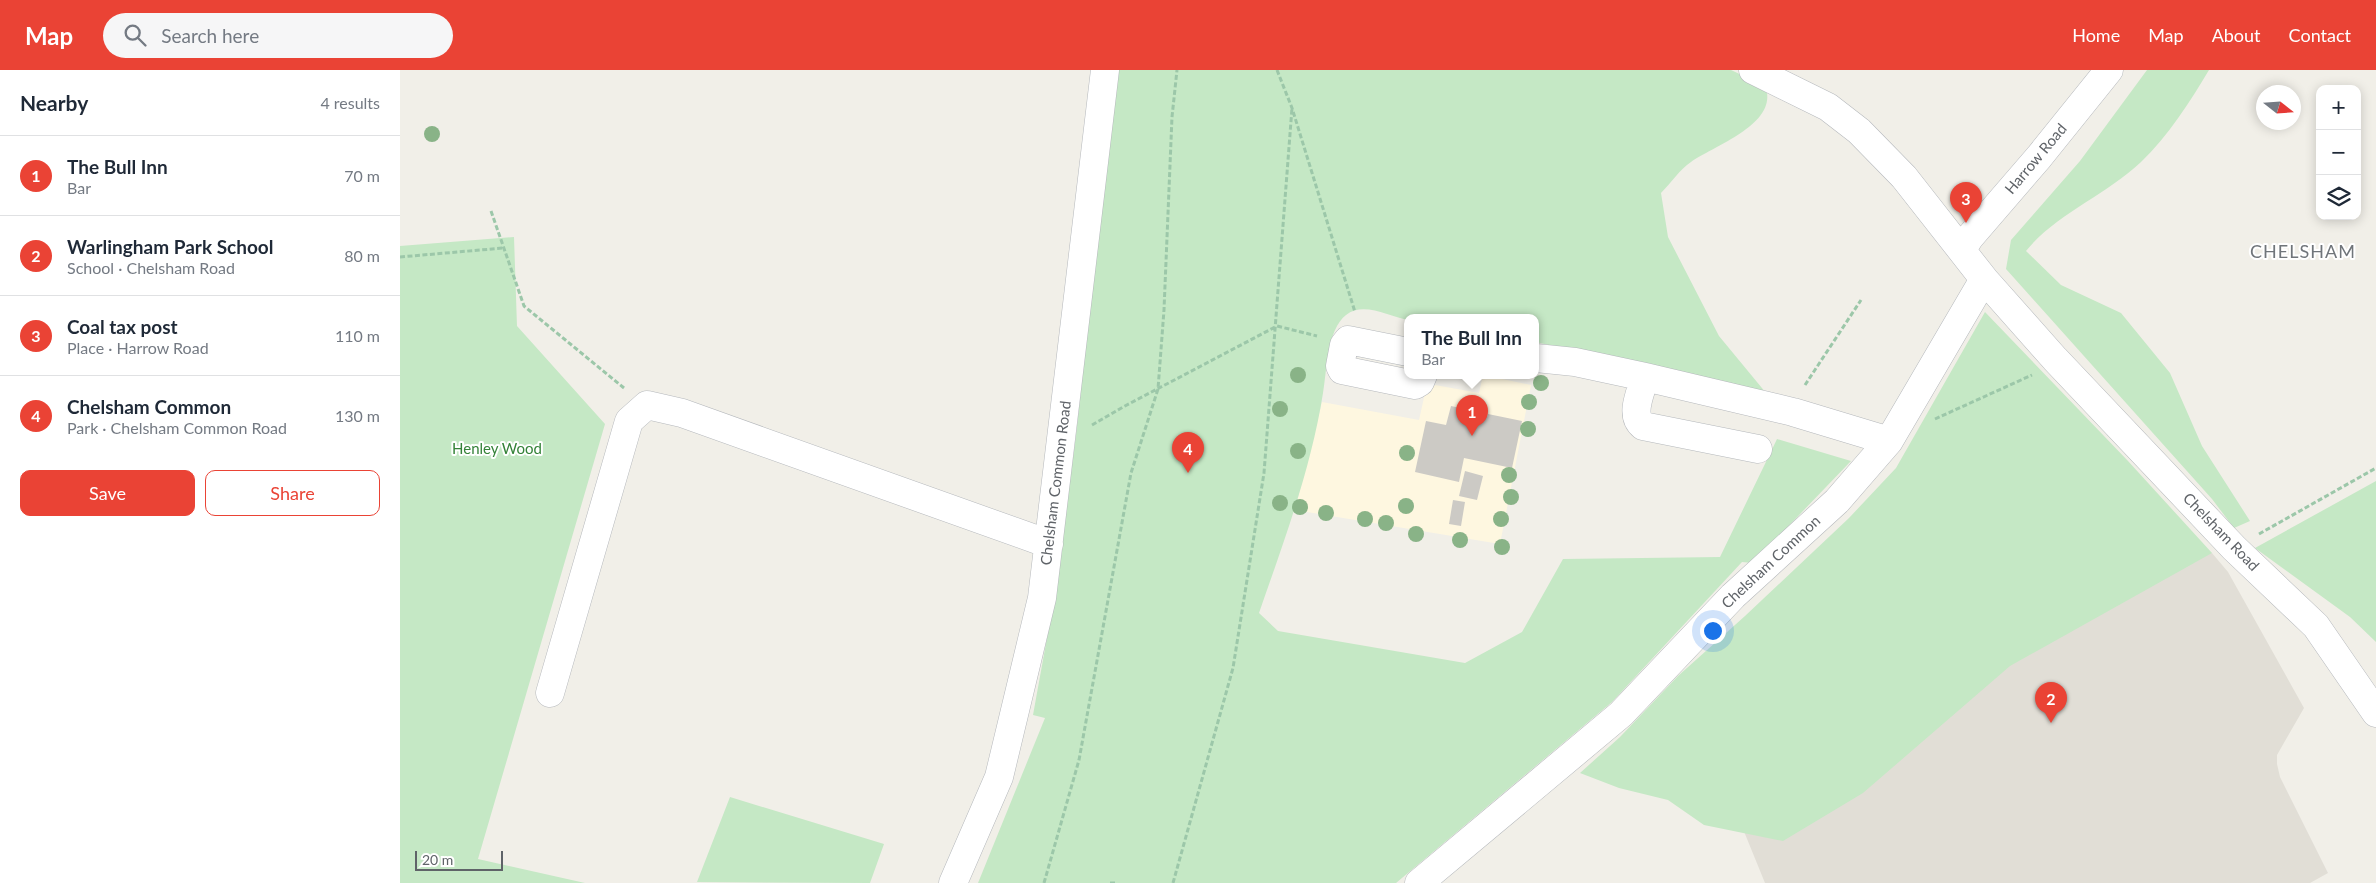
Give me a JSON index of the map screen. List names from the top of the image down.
{
  "streets": {
    "street": [
      "Harrow Road",
      "Chelsham Common Road",
      "Chelsham Road",
      "Chelsham Common"
    ]
  },
  "districts": ["CHELSHAM"],
  "parks": ["Henley Wood"],
  "scale_bar": "20 m",
  "north": "right",
  "page": {
    "header": "Map",
    "search": "Search here",
    "nav": [
      "Home",
      "Map",
      "About",
      "Contact"
    ],
    "heading": ["Nearby", "4 results"],
    "map_buttons": ["+", "−"],
    "list": [
      {
        "mark": "1",
        "name": "The Bull Inn",
        "note": "Bar",
        "value": "70 m"
      },
      {
        "mark": "2",
        "name": "Warlingham Park School",
        "note": "School · Chelsham Road",
        "value": "80 m"
      },
      {
        "mark": "3",
        "name": "Coal tax post",
        "note": "Place · Harrow Road",
        "value": "110 m"
      },
      {
        "mark": "4",
        "name": "Chelsham Common",
        "note": "Park · Chelsham Common Road",
        "value": "130 m"
      }
    ],
    "pins": [
      "3",
      "1",
      "4",
      "2"
    ],
    "popup": ["The Bull Inn", "Bar"],
    "buttons": ["Save", "Share"],
    "scale": "20 m"
  }
}
